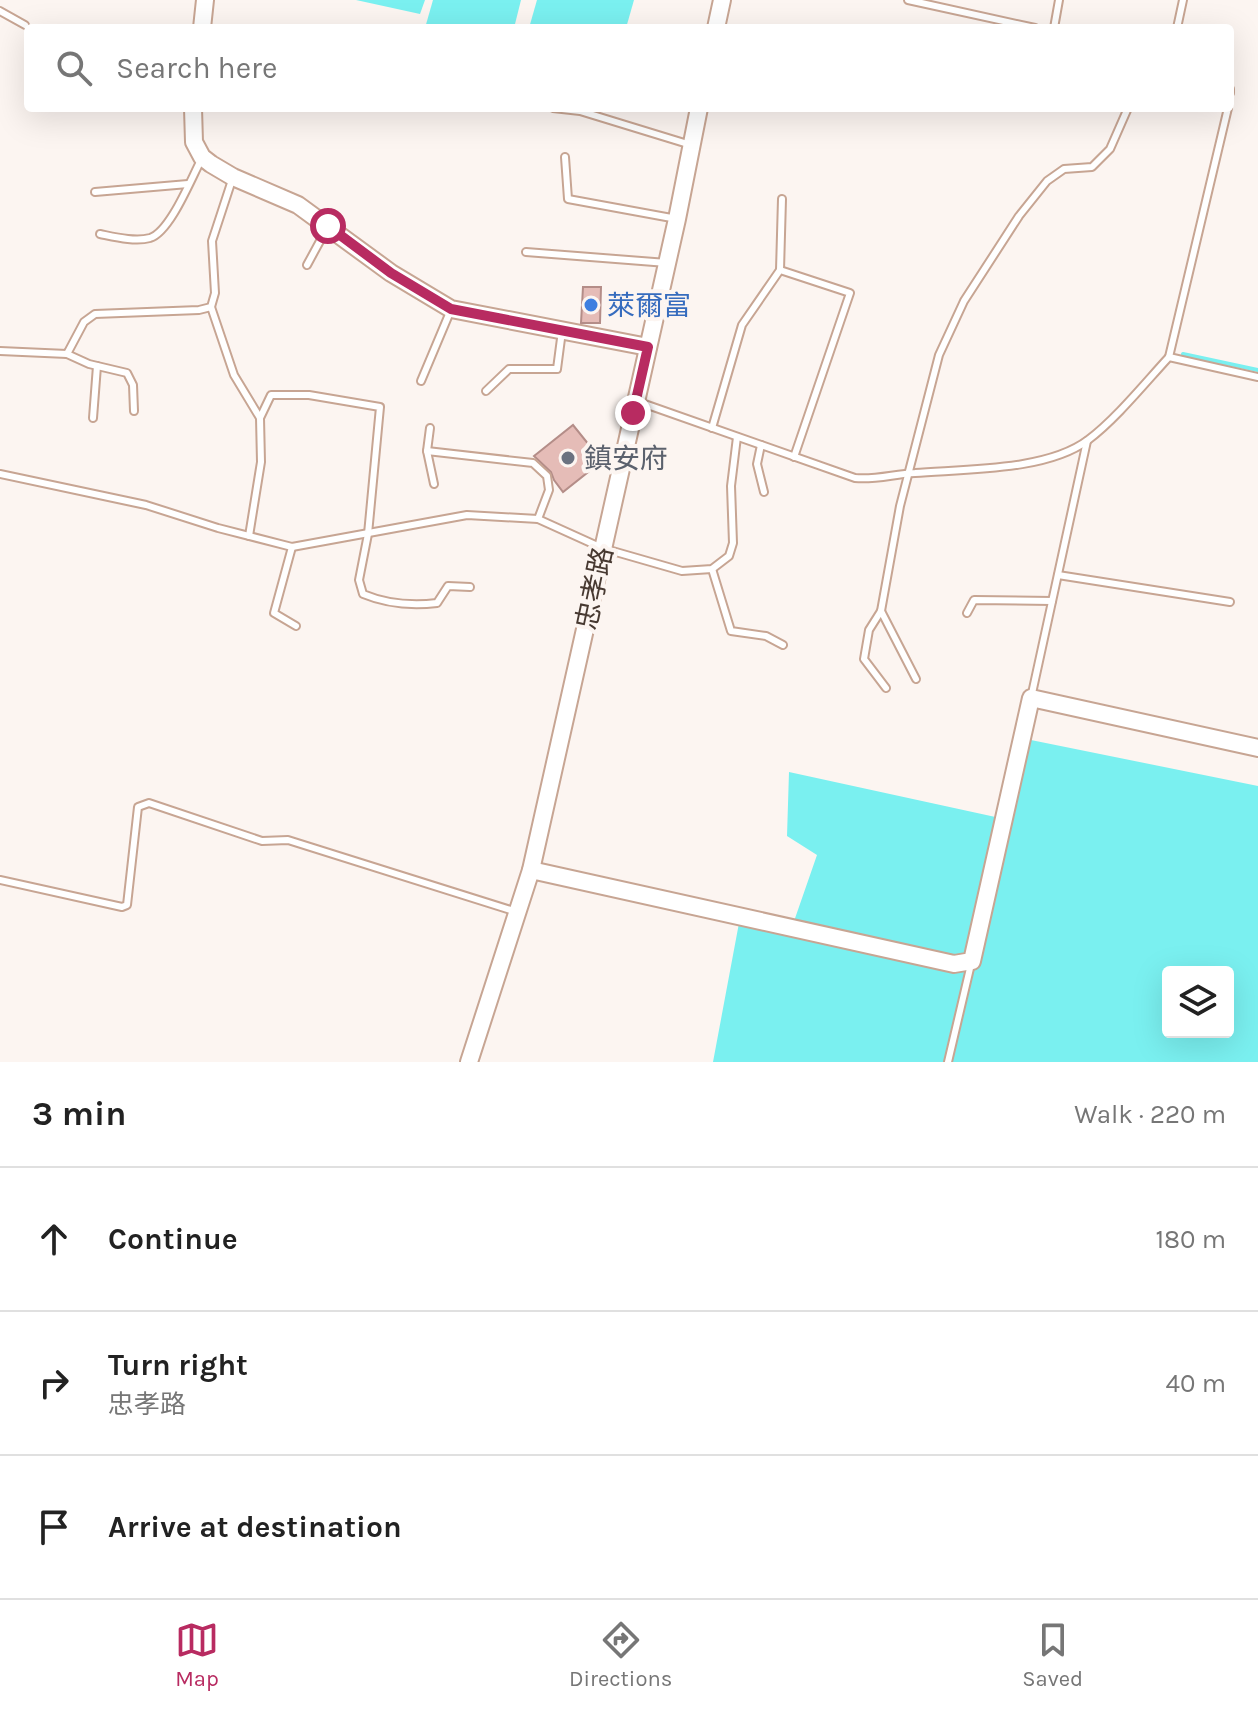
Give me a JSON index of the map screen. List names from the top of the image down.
{
  "streets": {
    "street": ["忠孝路"]
  },
  "places": ["萊爾富", "鎮安府"],
  "page": {
    "search": "Search here",
    "heading": ["3 min", "Walk · 220 m"],
    "list": [
      ["Continue", "180 m"],
      ["Turn right", "忠孝路", "40 m"],
      "Arrive at destination"
    ],
    "nav": ["Map", "Directions", "Saved"]
  }
}
